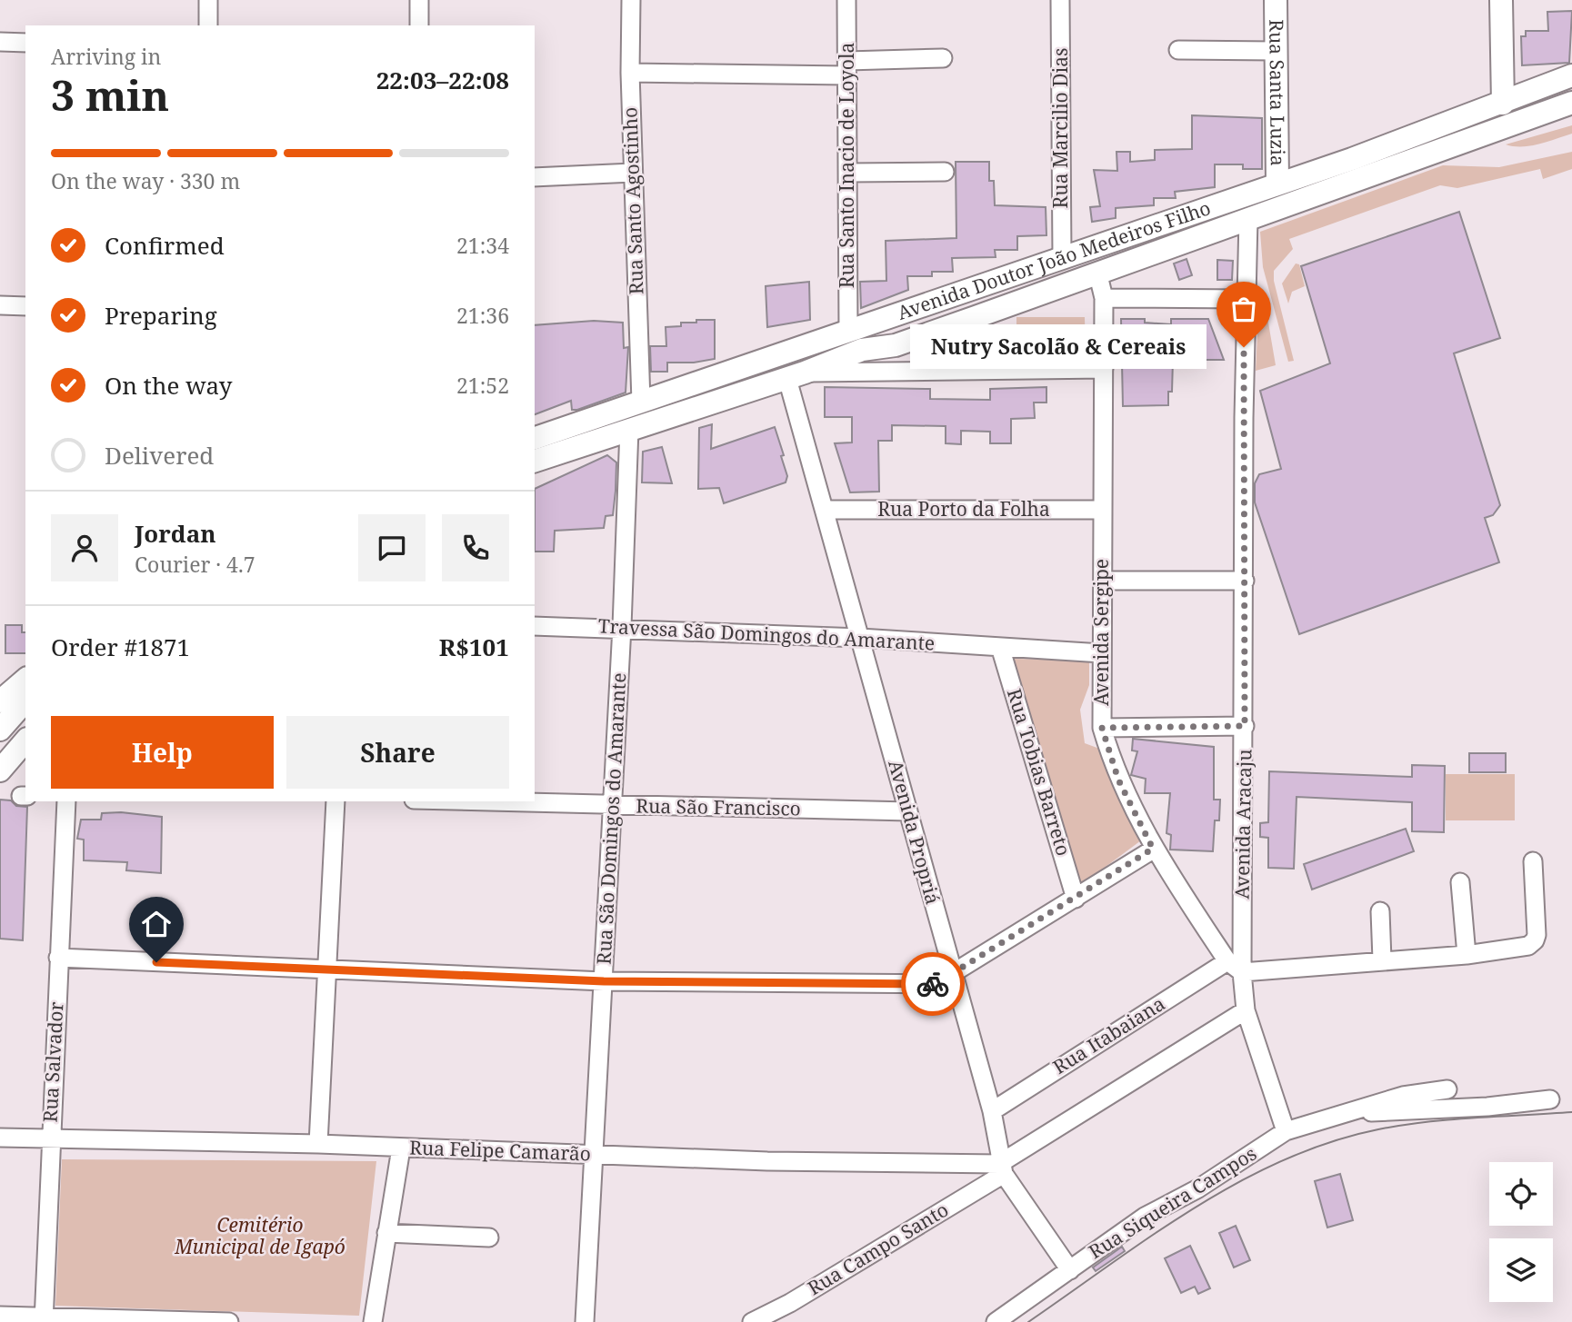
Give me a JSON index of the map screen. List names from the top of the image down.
{
  "streets": {
    "main road": ["Rua Santa Luzia", "Avenida Doutor João Medeiros Filho"],
    "street": [
      "Rua Marcilio Dias",
      "Rua Santo Inacio de Loyola",
      "Rua Santo Agostinho",
      "Rua Porto da Folha",
      "Avenida Sergipe",
      "Travessa São Domingos do Amarante",
      "Rua Tobias Barreto",
      "Rua São Francisco",
      "Rua São Domingos do Amarante",
      "Avenida Aracaju",
      "Avenida Propriá",
      "Rua Itabaiana",
      "Rua Salvador",
      "Rua Felipe Camarão",
      "Rua Siqueira Campos",
      "Rua Campo Santo"
    ]
  },
  "crossings": [
    ["Rua Santa Luzia", "Avenida Doutor João Medeiros Filho"],
    ["Rua Marcilio Dias", "Avenida Doutor João Medeiros Filho"],
    ["Rua Santo Inacio de Loyola", "Avenida Doutor João Medeiros Filho"],
    ["Rua Santo Agostinho", "Avenida Doutor João Medeiros Filho"],
    ["Avenida Doutor João Medeiros Filho", "Avenida Sergipe"],
    ["Avenida Doutor João Medeiros Filho", "Rua São Domingos do Amarante"],
    ["Avenida Doutor João Medeiros Filho", "Avenida Aracaju"],
    ["Avenida Doutor João Medeiros Filho", "Avenida Propriá"],
    ["Rua Porto da Folha", "Avenida Sergipe"],
    ["Rua Porto da Folha", "Avenida Propriá"],
    ["Avenida Sergipe", "Travessa São Domingos do Amarante"],
    ["Avenida Sergipe", "Rua Itabaiana"],
    ["Travessa São Domingos do Amarante", "Rua Tobias Barreto"],
    ["Travessa São Domingos do Amarante", "Rua São Domingos do Amarante"],
    ["Travessa São Domingos do Amarante", "Avenida Propriá"],
    ["Rua São Francisco", "Rua São Domingos do Amarante"],
    ["Rua São Francisco", "Avenida Propriá"],
    ["Rua São Domingos do Amarante", "Rua Felipe Camarão"],
    ["Avenida Aracaju", "Rua Siqueira Campos"],
    ["Avenida Aracaju", "Rua Campo Santo"],
    ["Avenida Propriá", "Rua Itabaiana"],
    ["Avenida Propriá", "Rua Felipe Camarão"],
    ["Avenida Propriá", "Rua Siqueira Campos"],
    ["Avenida Propriá", "Rua Campo Santo"],
    ["Rua Salvador", "Rua Felipe Camarão"],
    ["Rua Felipe Camarão", "Rua Campo Santo"]
  ],
  "parks": ["Cemitério Municipal de Igapó"],
  "places": ["Nutry Sacolão & Cereais"],
  "page": {
    "heading": ["3 min", "Arriving in", "22:03–22:08"],
    "panel": [
      "Jordan",
      "Courier · 4.7",
      "Order #1871",
      "R$101"
    ],
    "bar": "On the way · 330 m",
    "list": [
      ["Confirmed", "21:34"],
      ["Preparing", "21:36"],
      ["On the way", "21:52"],
      "Delivered"
    ],
    "bubble": "Nutry Sacolão & Cereais",
    "buttons": ["Help", "Share"]
  }
}
